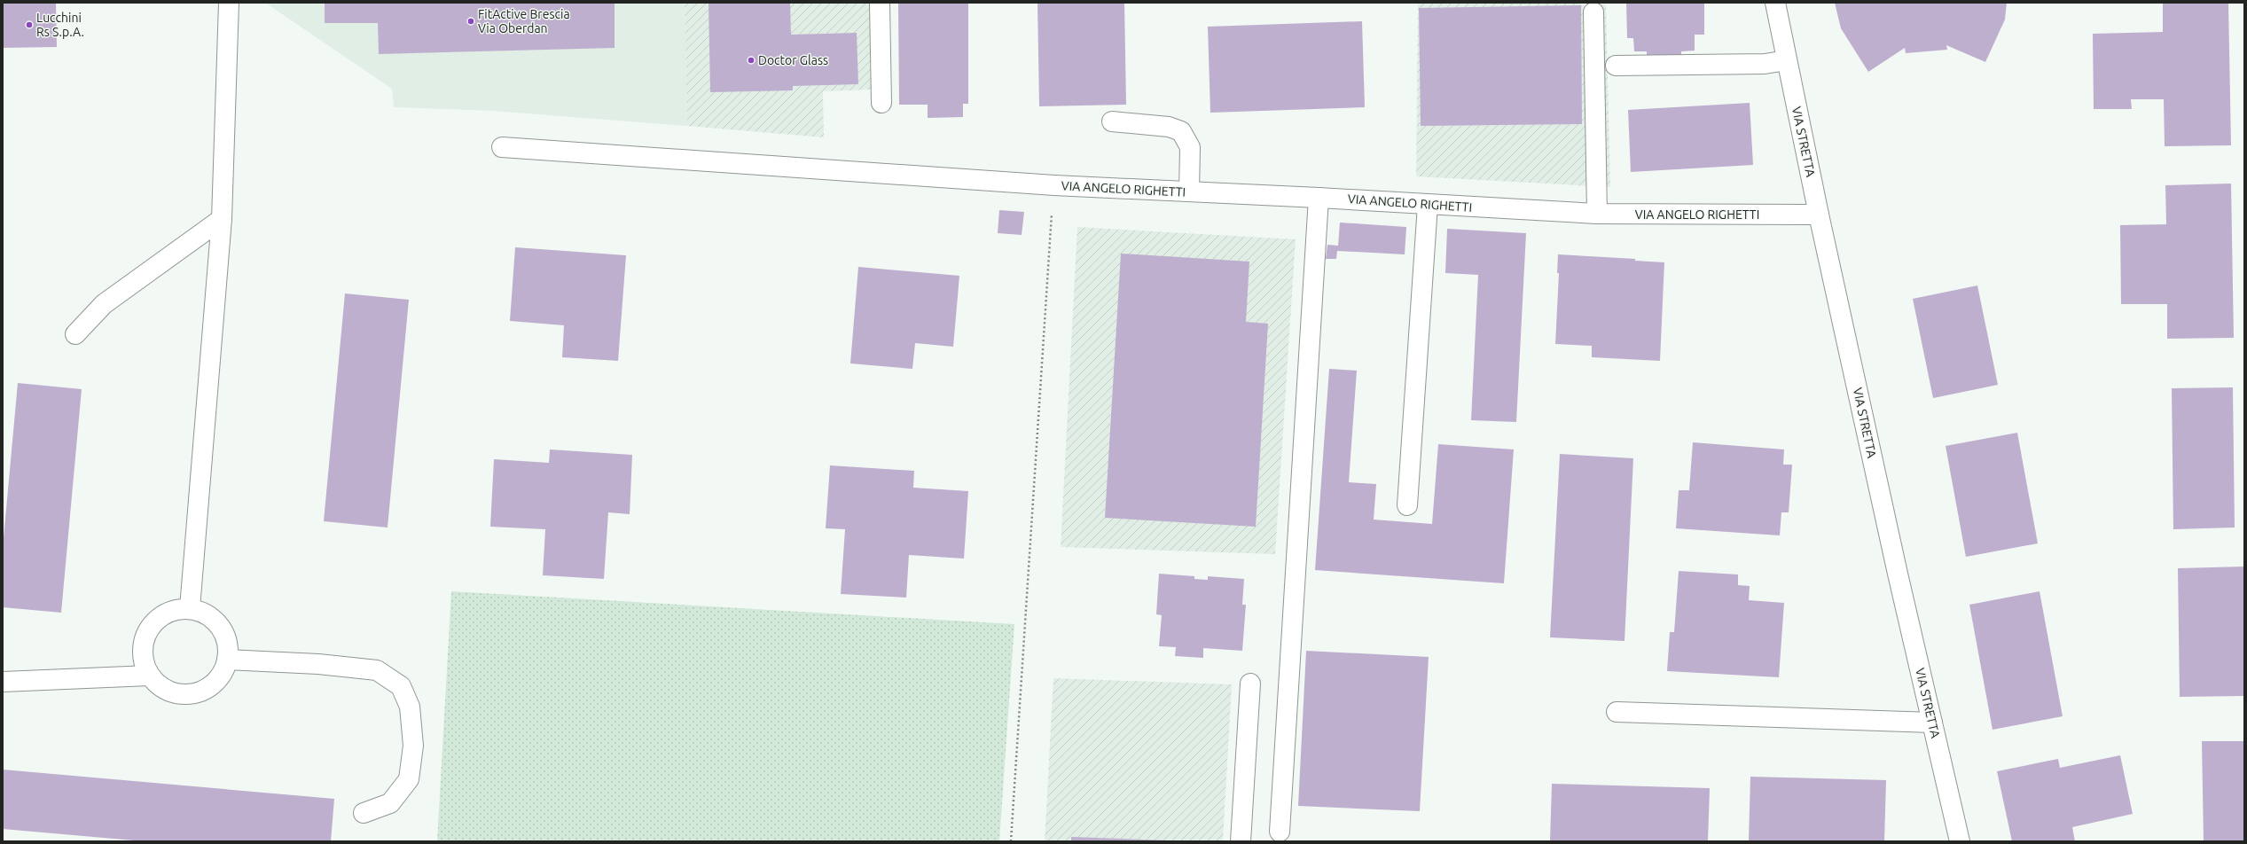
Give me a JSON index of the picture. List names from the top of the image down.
{
  "streets": {
    "street": ["VIA STRETTA", "VIA ANGELO RIGHETTI"]
  },
  "crossings": [
    ["VIA STRETTA", "VIA ANGELO RIGHETTI"]
  ],
  "places": ["FitActive Brescia Via Oberdan", "Lucchini Rs S.p.A.", "Doctor Glass"]
}
